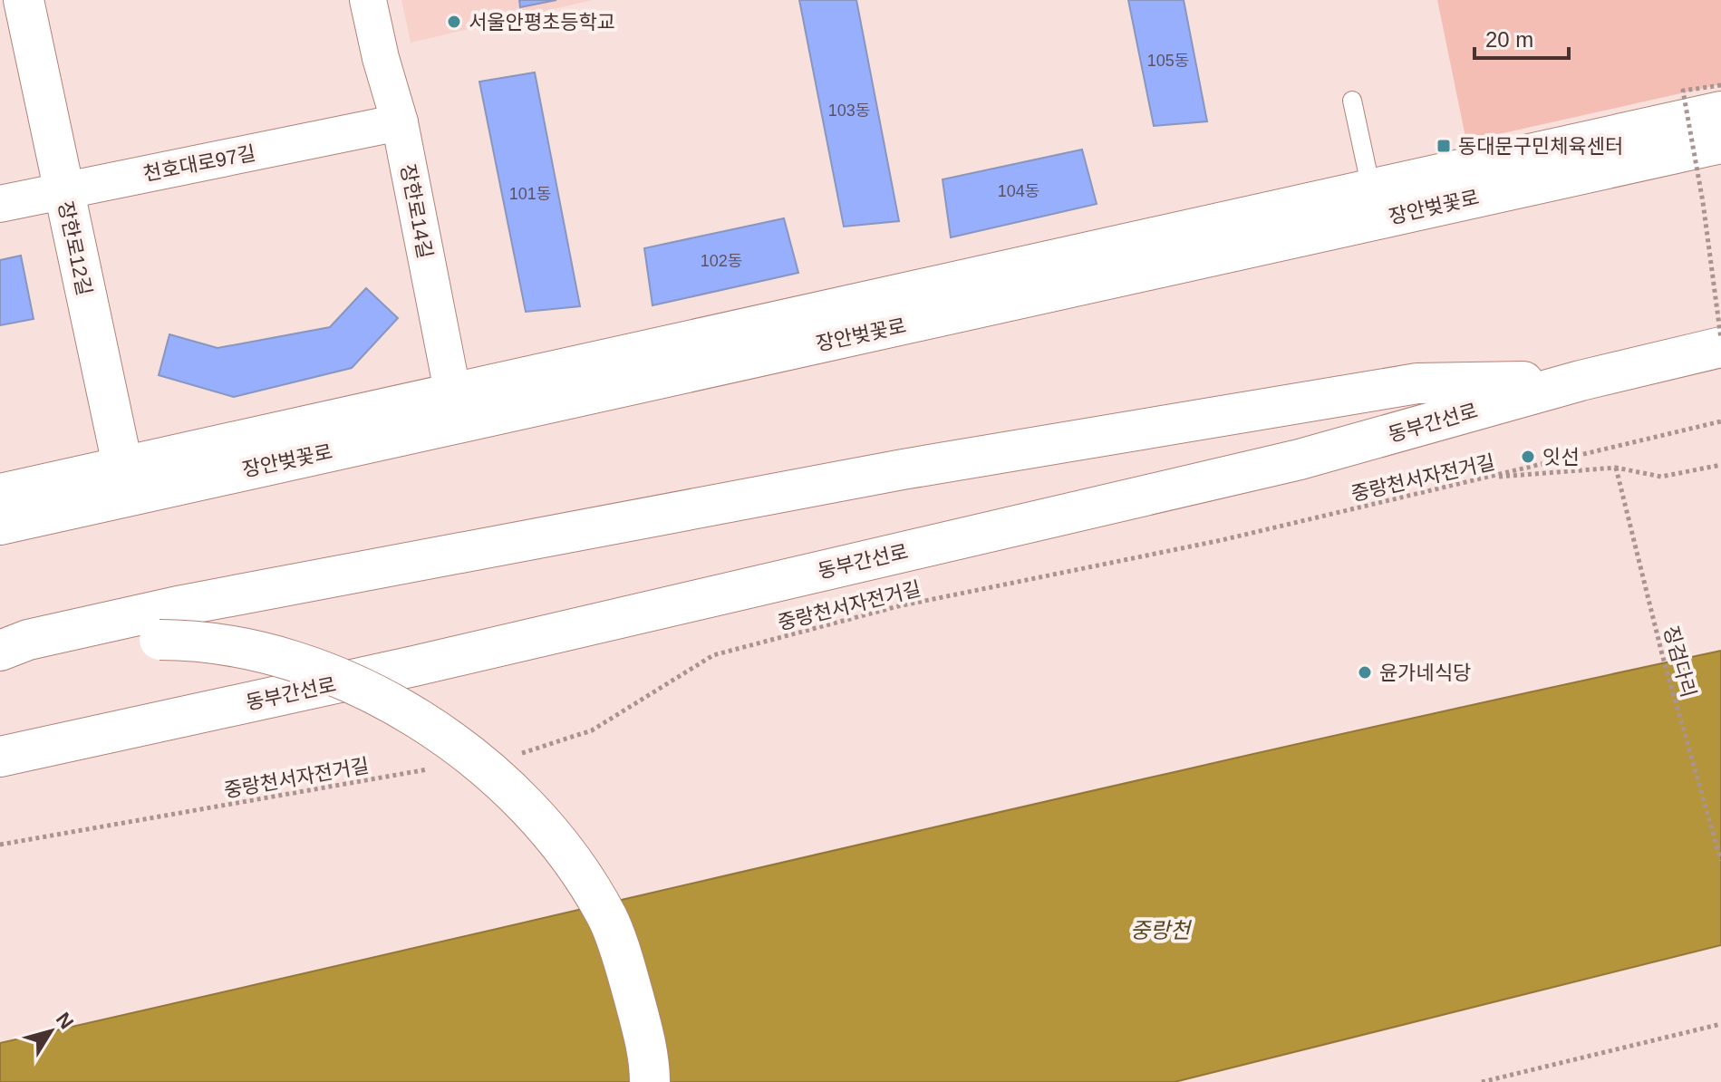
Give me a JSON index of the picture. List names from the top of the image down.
{
  "streets": {
    "main road": ["장안벚꽃로", "장한로12길", "동부간선로"],
    "street": ["천호대로97길", "장한로14길"],
    "path": ["중랑천서자전거길", "징검다리"]
  },
  "crossings": [
    ["천호대로97길", "장한로14길"],
    ["천호대로97길", "장한로12길"],
    ["장안벚꽃로", "장한로14길"],
    ["장안벚꽃로", "장한로12길"]
  ],
  "water": ["중랑천"],
  "places": {
    "other": ["서울안평초등학교", "잇선", "윤가네식당"],
    "transit": ["동대문구민체육센터"]
  },
  "house_numbers": [
    "105동",
    "103동",
    "104동",
    "101동",
    "102동"
  ],
  "scale_bar": "20 m",
  "north": "top right"
}
